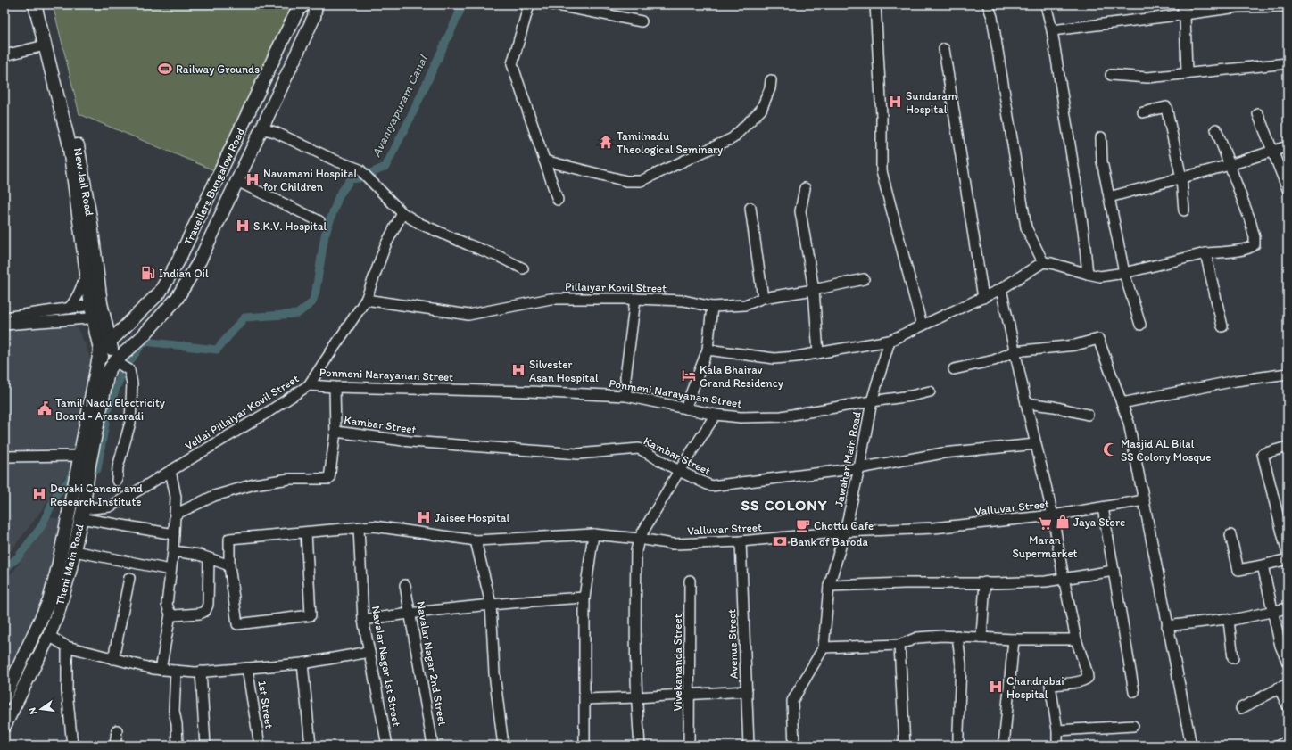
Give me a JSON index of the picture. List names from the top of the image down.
{
  "streets": {
    "main road": ["New Jail Road", "Travellers Bungalow Road", "Theni Main Road"],
    "street": [
      "Pillaiyar Kovil Street",
      "Ponmeni Narayanan Street",
      "Vellai Pillaiyar Kovil Street",
      "Kambar Street",
      "Jawahar Main Road",
      "Valluvar Street",
      "Avenue Street",
      "Vivekananda Street",
      "Navalar Nagar 2nd Street",
      "Navalar Nagar 1st Street",
      "1st Street"
    ]
  },
  "crossings": [
    ["Travellers Bungalow Road", "Theni Main Road"],
    ["Pillaiyar Kovil Street", "Vellai Pillaiyar Kovil Street"],
    ["Ponmeni Narayanan Street", "Vellai Pillaiyar Kovil Street"],
    ["Ponmeni Narayanan Street", "Jawahar Main Road"],
    ["Vellai Pillaiyar Kovil Street", "Theni Main Road"],
    ["Kambar Street", "Jawahar Main Road"],
    ["Jawahar Main Road", "Valluvar Street"],
    ["Valluvar Street", "Avenue Street"],
    ["Valluvar Street", "Navalar Nagar 1st Street"]
  ],
  "districts": ["SS COLONY"],
  "water": ["Avaniyapuram Canal"],
  "places": {
    "sports": ["Railway Grounds"],
    "hospital": [
      "Sundaram Hospital",
      "Navamani Hospital for Children",
      "S.K.V. Hospital",
      "Silvester Asan Hospital",
      "Devaki Cancer and Research Institute",
      "Jaisee Hospital",
      "Chandrabai Hospital"
    ],
    "temple": ["Tamilnadu Theological Seminary"],
    "fuel station": ["Indian Oil"],
    "hotel": ["Kala Bhairav Grand Residency"],
    "public building": ["Tamil Nadu Electricity Board - Arasaradi"],
    "mosque": ["Masjid AL Bilal SS Colony Mosque"],
    "shop": ["Jaya Store"],
    "supermarket": ["Maran Supermarket"],
    "cafe": ["Chottu Cafe"],
    "bank": ["Bank of Baroda"]
  },
  "north": "left"
}
